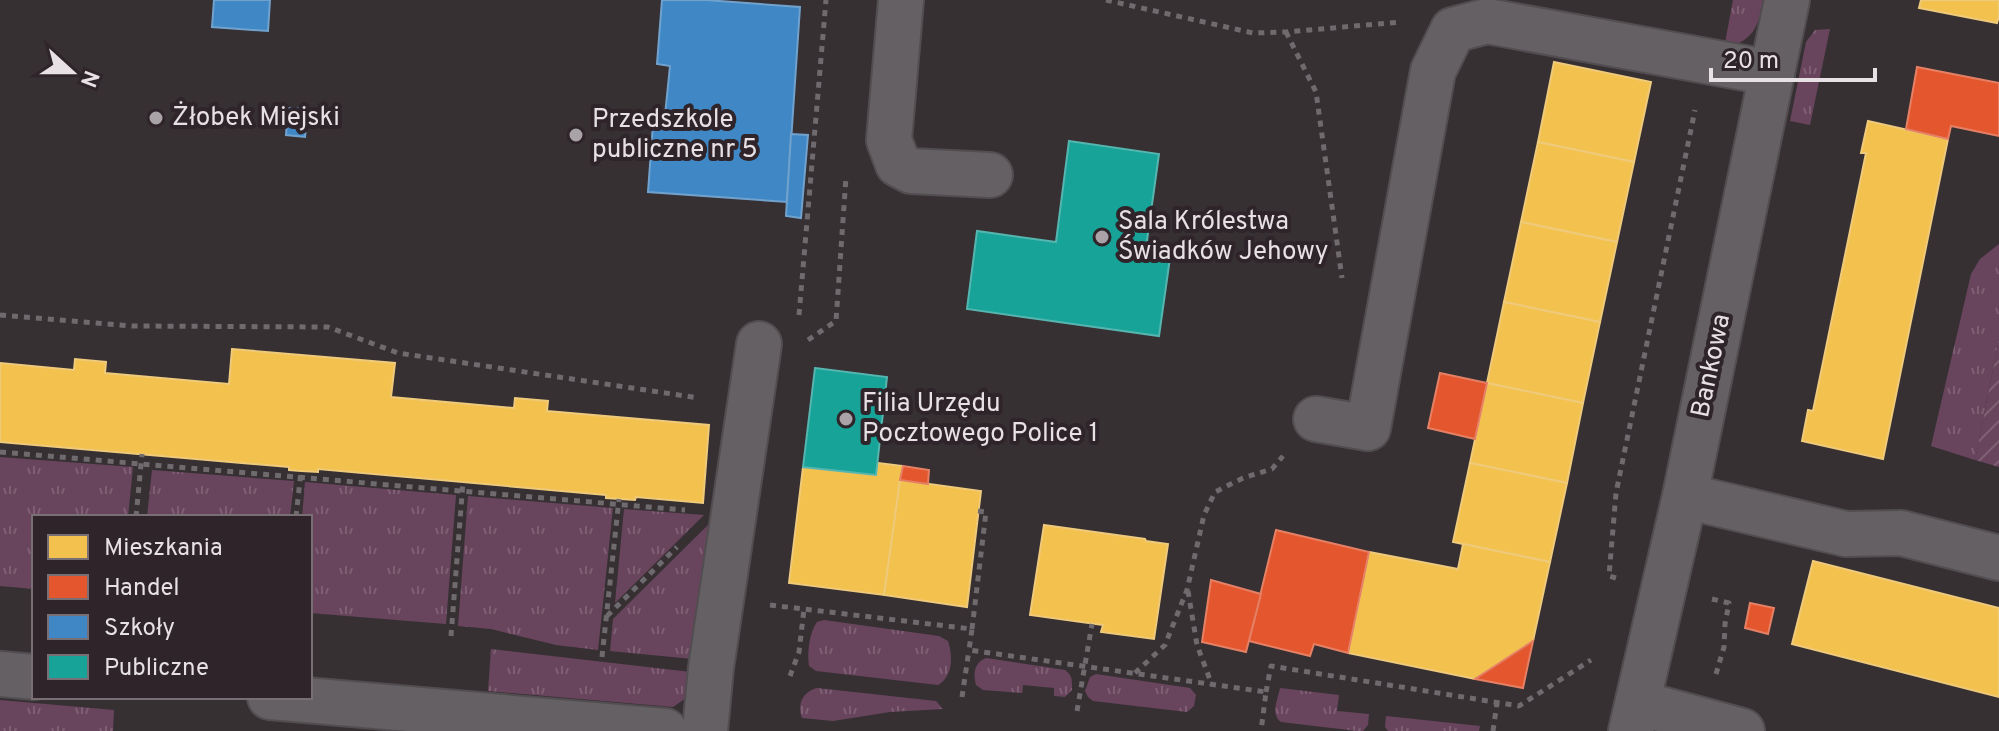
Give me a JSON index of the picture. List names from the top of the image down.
{
  "streets": {
    "street": ["Bankowa"]
  },
  "places": [
    "Żłobek Miejski",
    "Przedszkole publiczne nr 5",
    "Sala Królestwa Świadków Jehowy",
    "Filia Urzędu Pocztowego Police 1"
  ],
  "legend": [
    "Mieszkania",
    "Handel",
    "Szkoły",
    "Publiczne"
  ],
  "scale_bar": "20 m",
  "north": "right"
}
